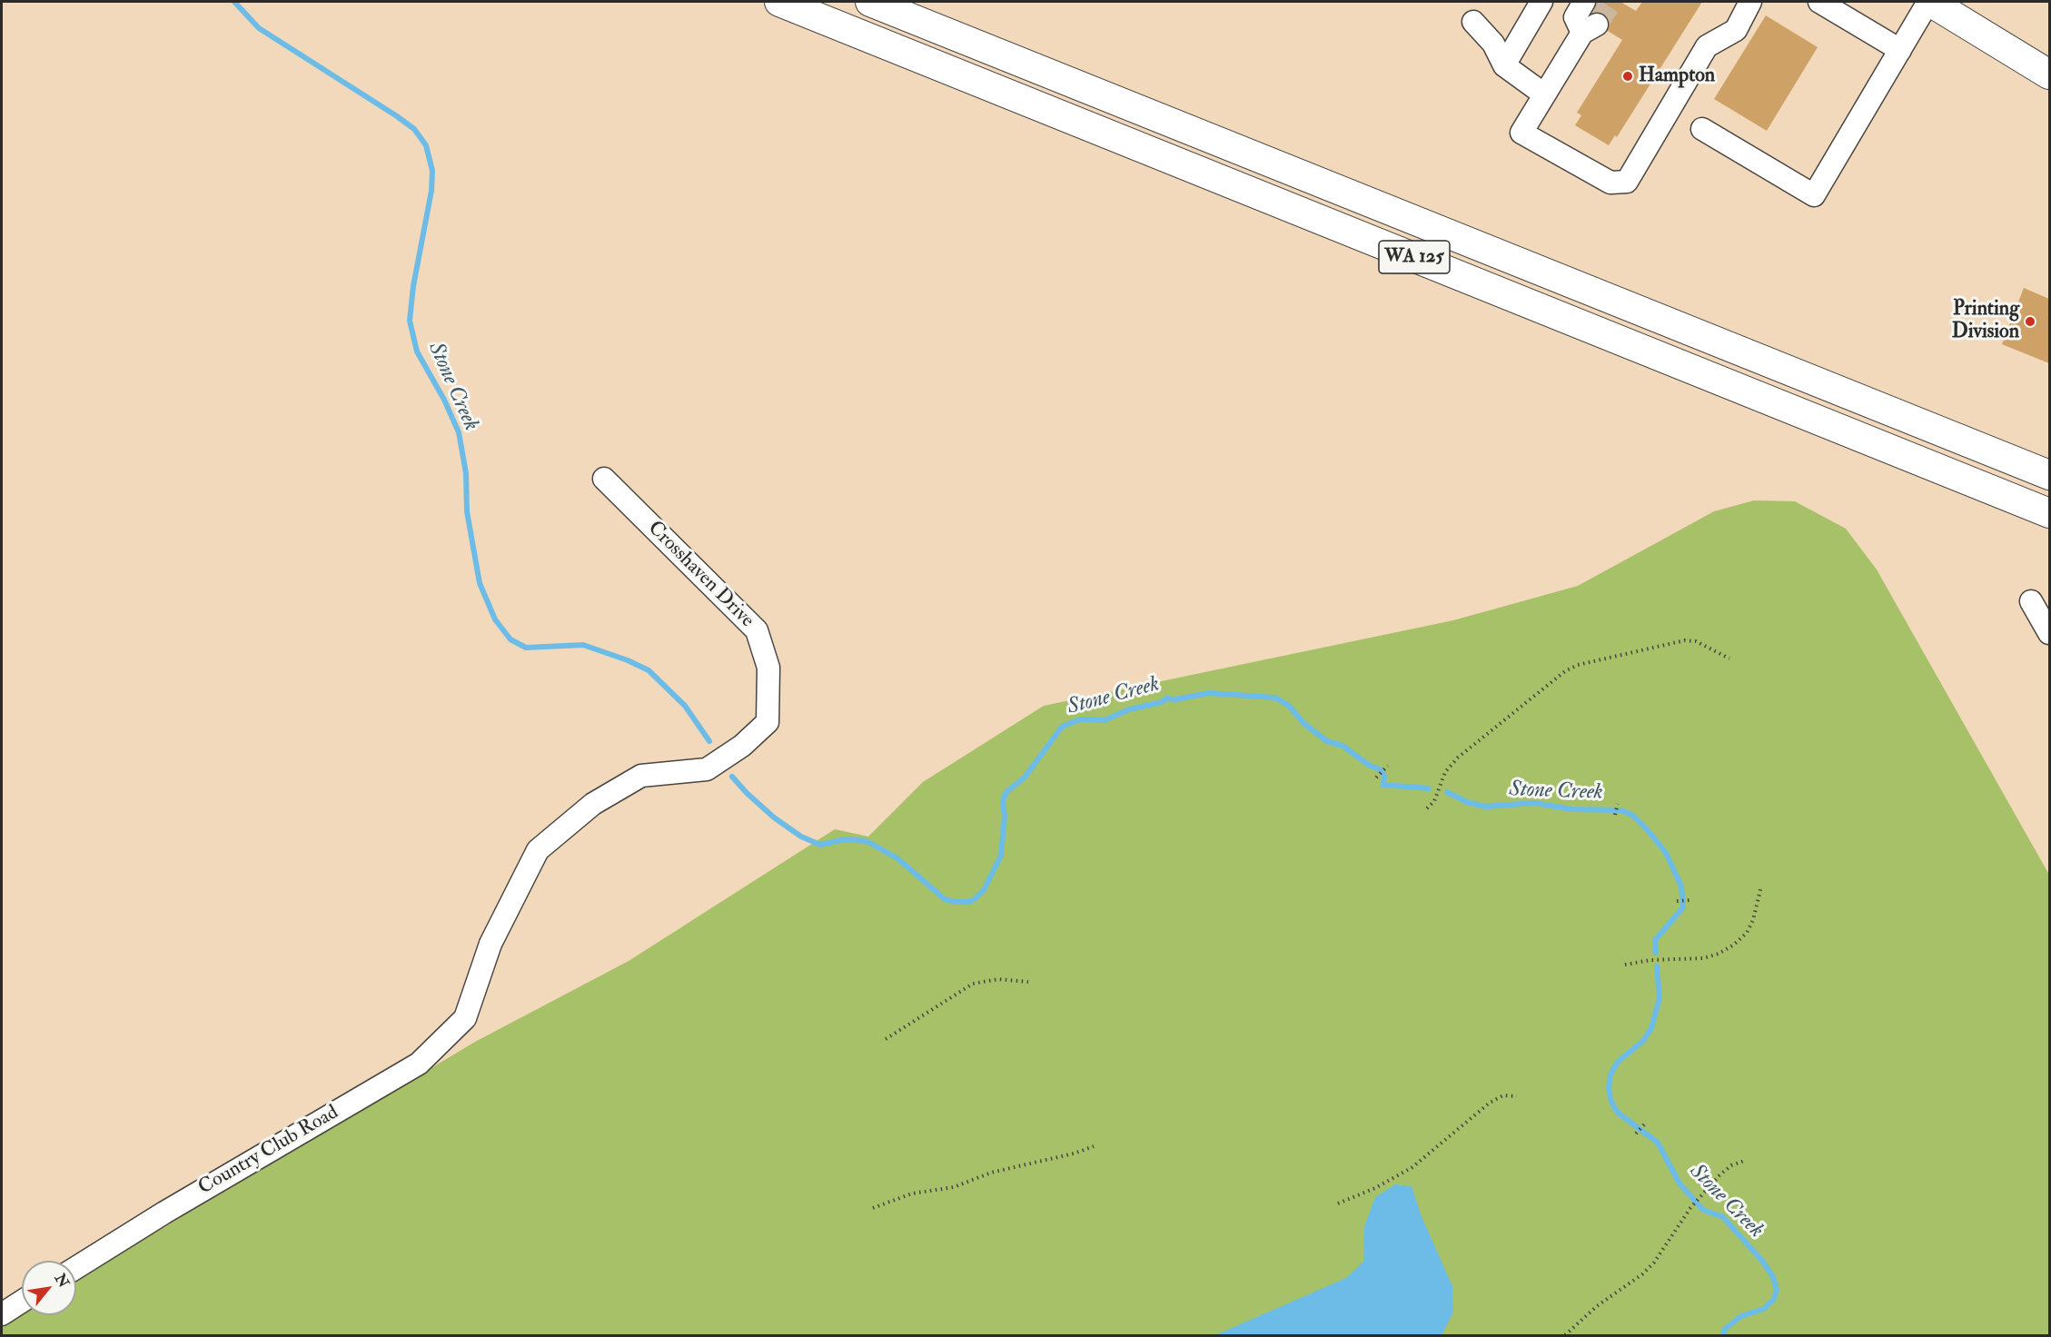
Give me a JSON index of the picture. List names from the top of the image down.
{
  "streets": {
    "main road": ["WA 125"],
    "street": ["Crosshaven Drive", "Country Club Road"]
  },
  "crossings": [
    ["Crosshaven Drive", "Country Club Road"]
  ],
  "water": ["Stone Creek"],
  "places": ["Hampton", "Printing Division"],
  "north": "top right"
}
